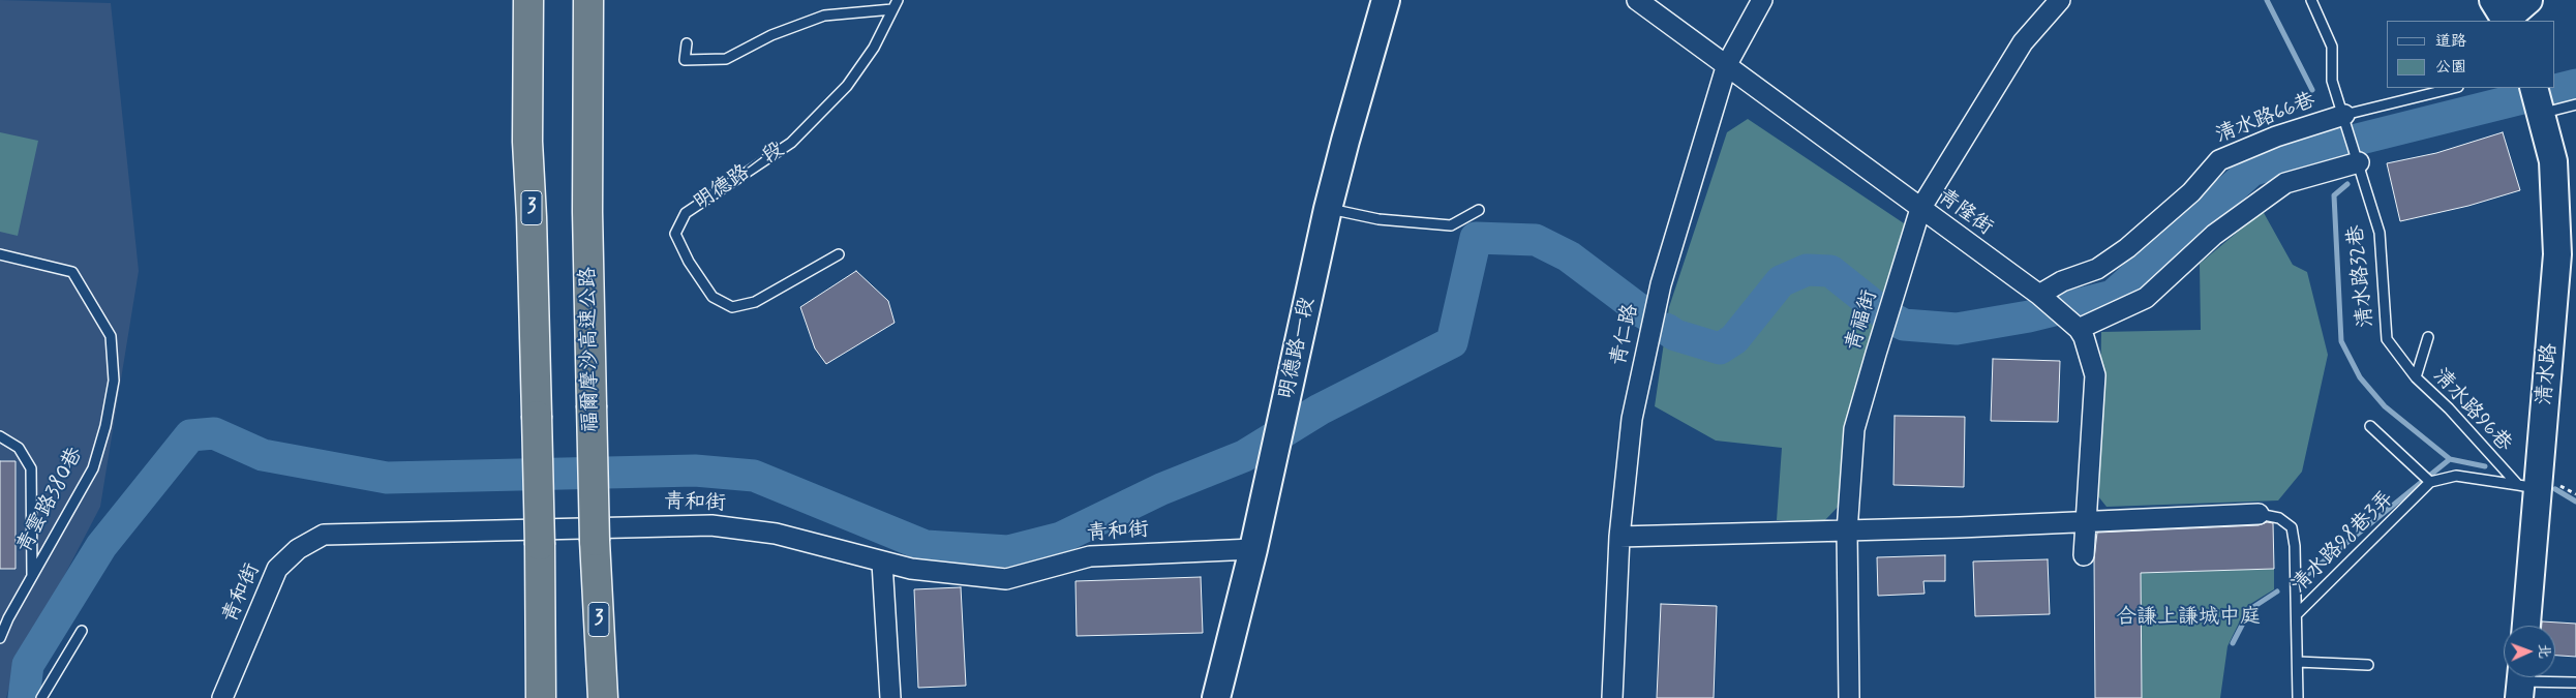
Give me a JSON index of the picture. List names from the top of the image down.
{
  "streets": {
    "highway": ["3", "福爾摩沙高速公路"],
    "street": [
      "清水路66巷",
      "明德路一段",
      "青隆街",
      "青福街",
      "青仁路",
      "清水路",
      "青和街"
    ],
    "lane": [
      "清水路32巷",
      "清水路96巷",
      "青雲路380巷",
      "清水路98巷3弄"
    ]
  },
  "crossings": [
    ["清水路66巷", "青隆街"],
    ["清水路66巷", "清水路32巷"],
    ["明德路一段", "青和街"],
    ["青隆街", "青福街"],
    ["青隆街", "青仁路"],
    ["清水路32巷", "清水路96巷"],
    ["清水路", "清水路96巷"]
  ],
  "parks": ["合謙上謙城中庭"],
  "legend": ["道路", "公園"],
  "north": "right"
}
